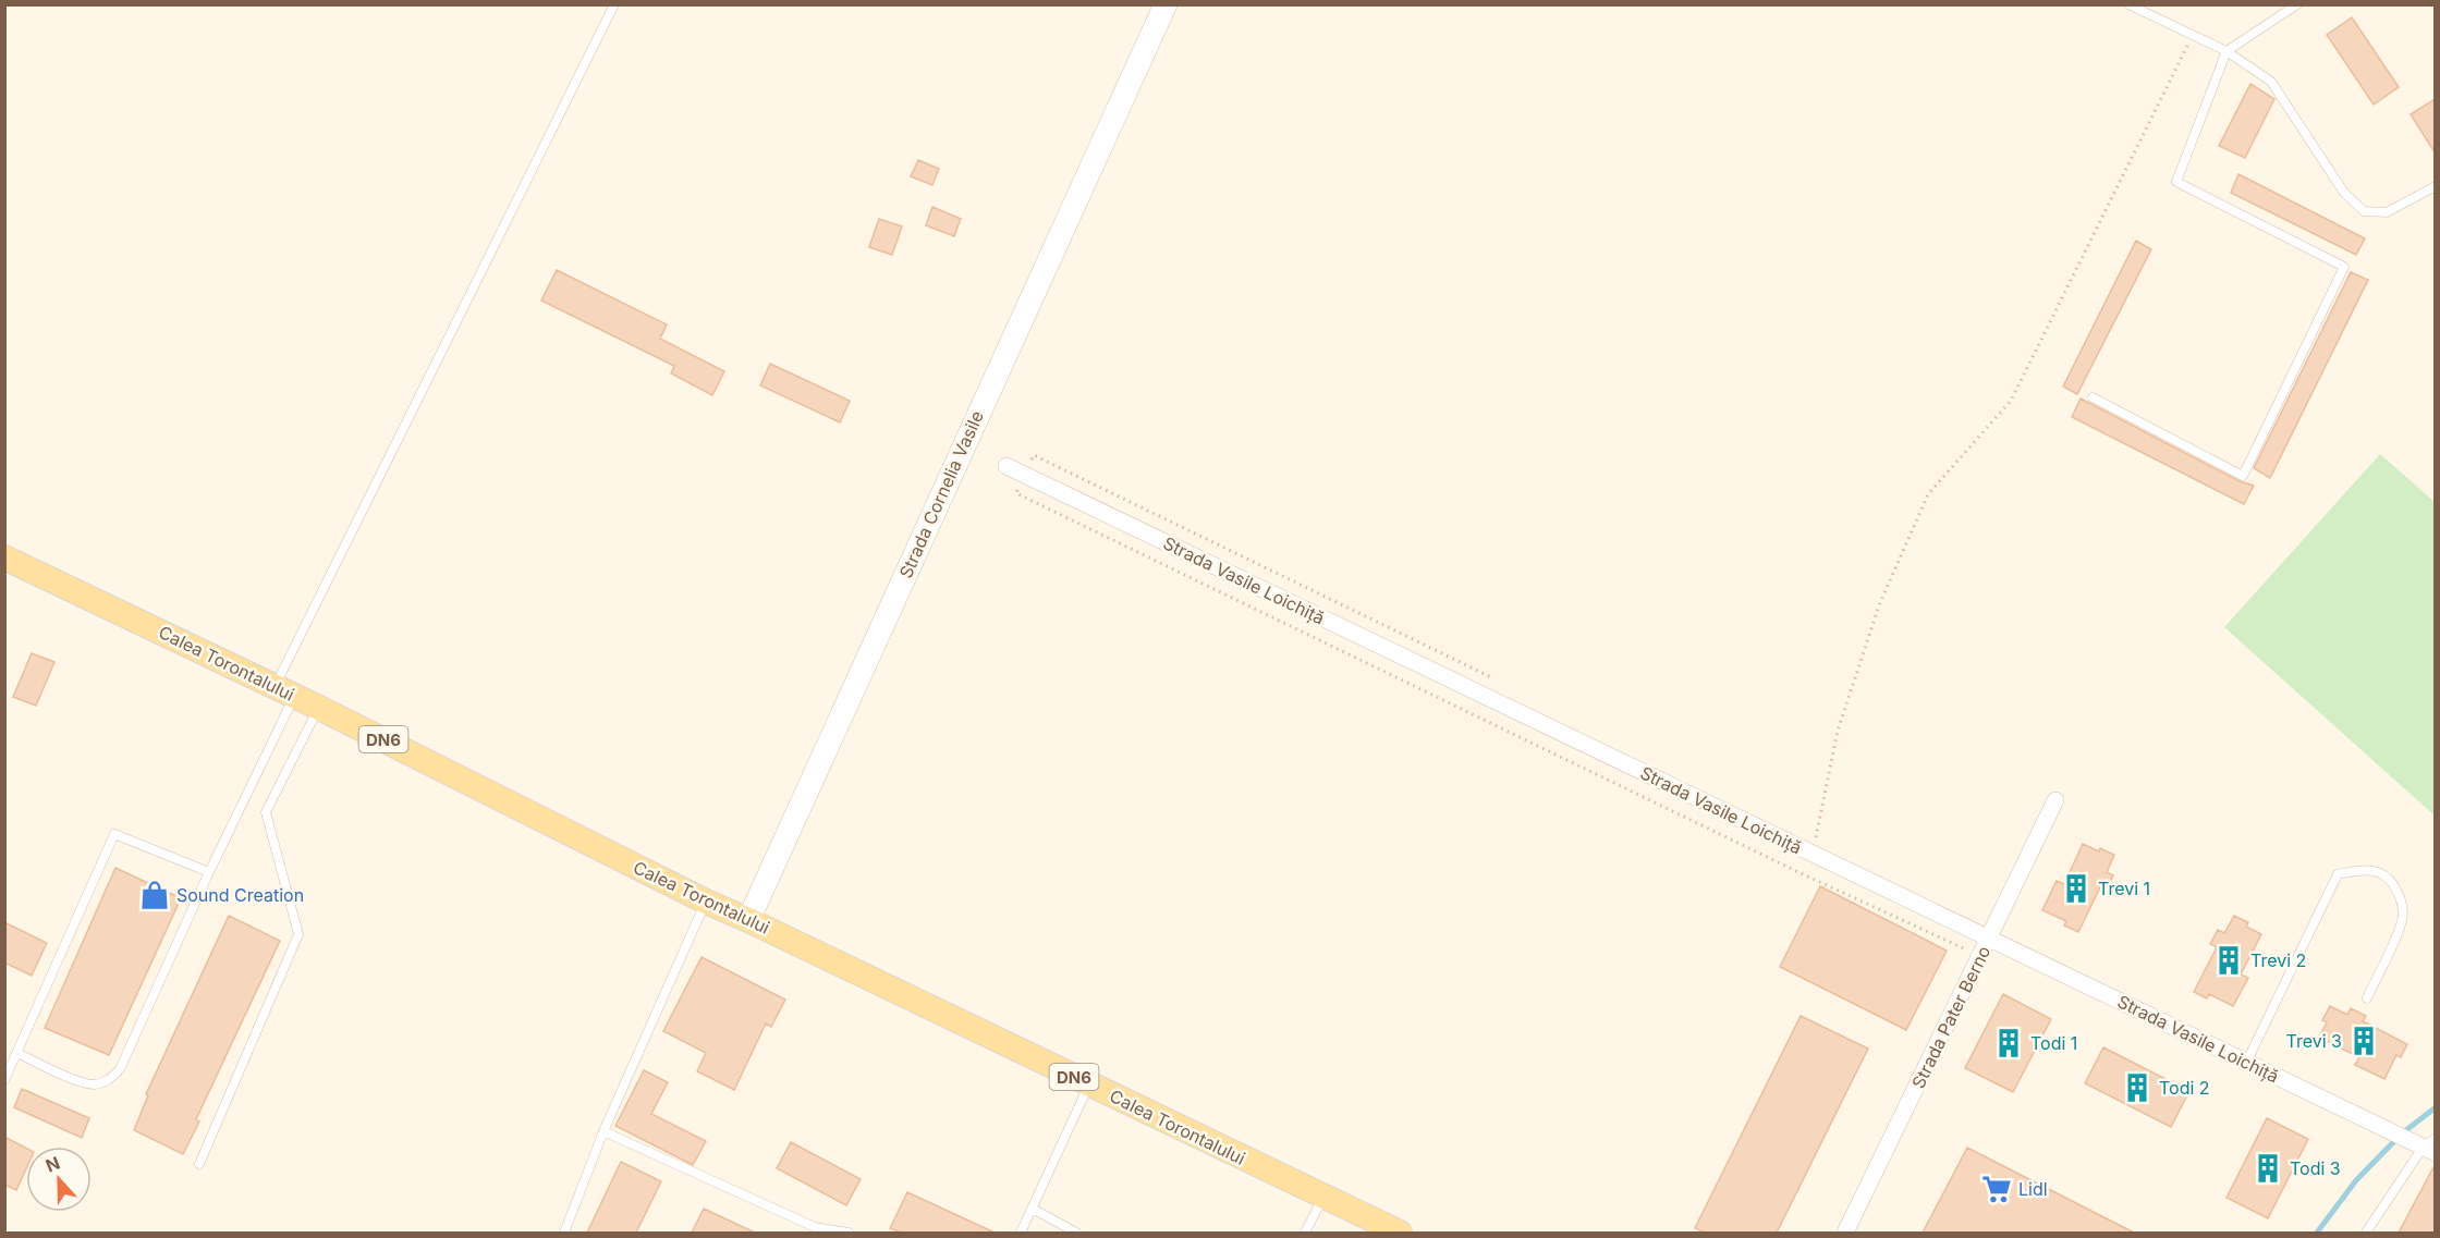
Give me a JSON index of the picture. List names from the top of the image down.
{
  "streets": {
    "main road": ["Calea Torontalului", "DN6"],
    "street": ["Strada Cornelia Vasile", "Strada Vasile Loichiță", "Strada Pater Berno"]
  },
  "crossings": [
    ["Strada Cornelia Vasile", "Calea Torontalului"],
    ["Strada Vasile Loichiță", "Strada Pater Berno"]
  ],
  "places": {
    "building": [
      "Trevi 1",
      "Trevi 2",
      "Trevi 3",
      "Todi 1",
      "Todi 2",
      "Todi 3"
    ],
    "shop": ["Sound Creation"],
    "supermarket": ["Lidl"]
  },
  "north": "top"
}
